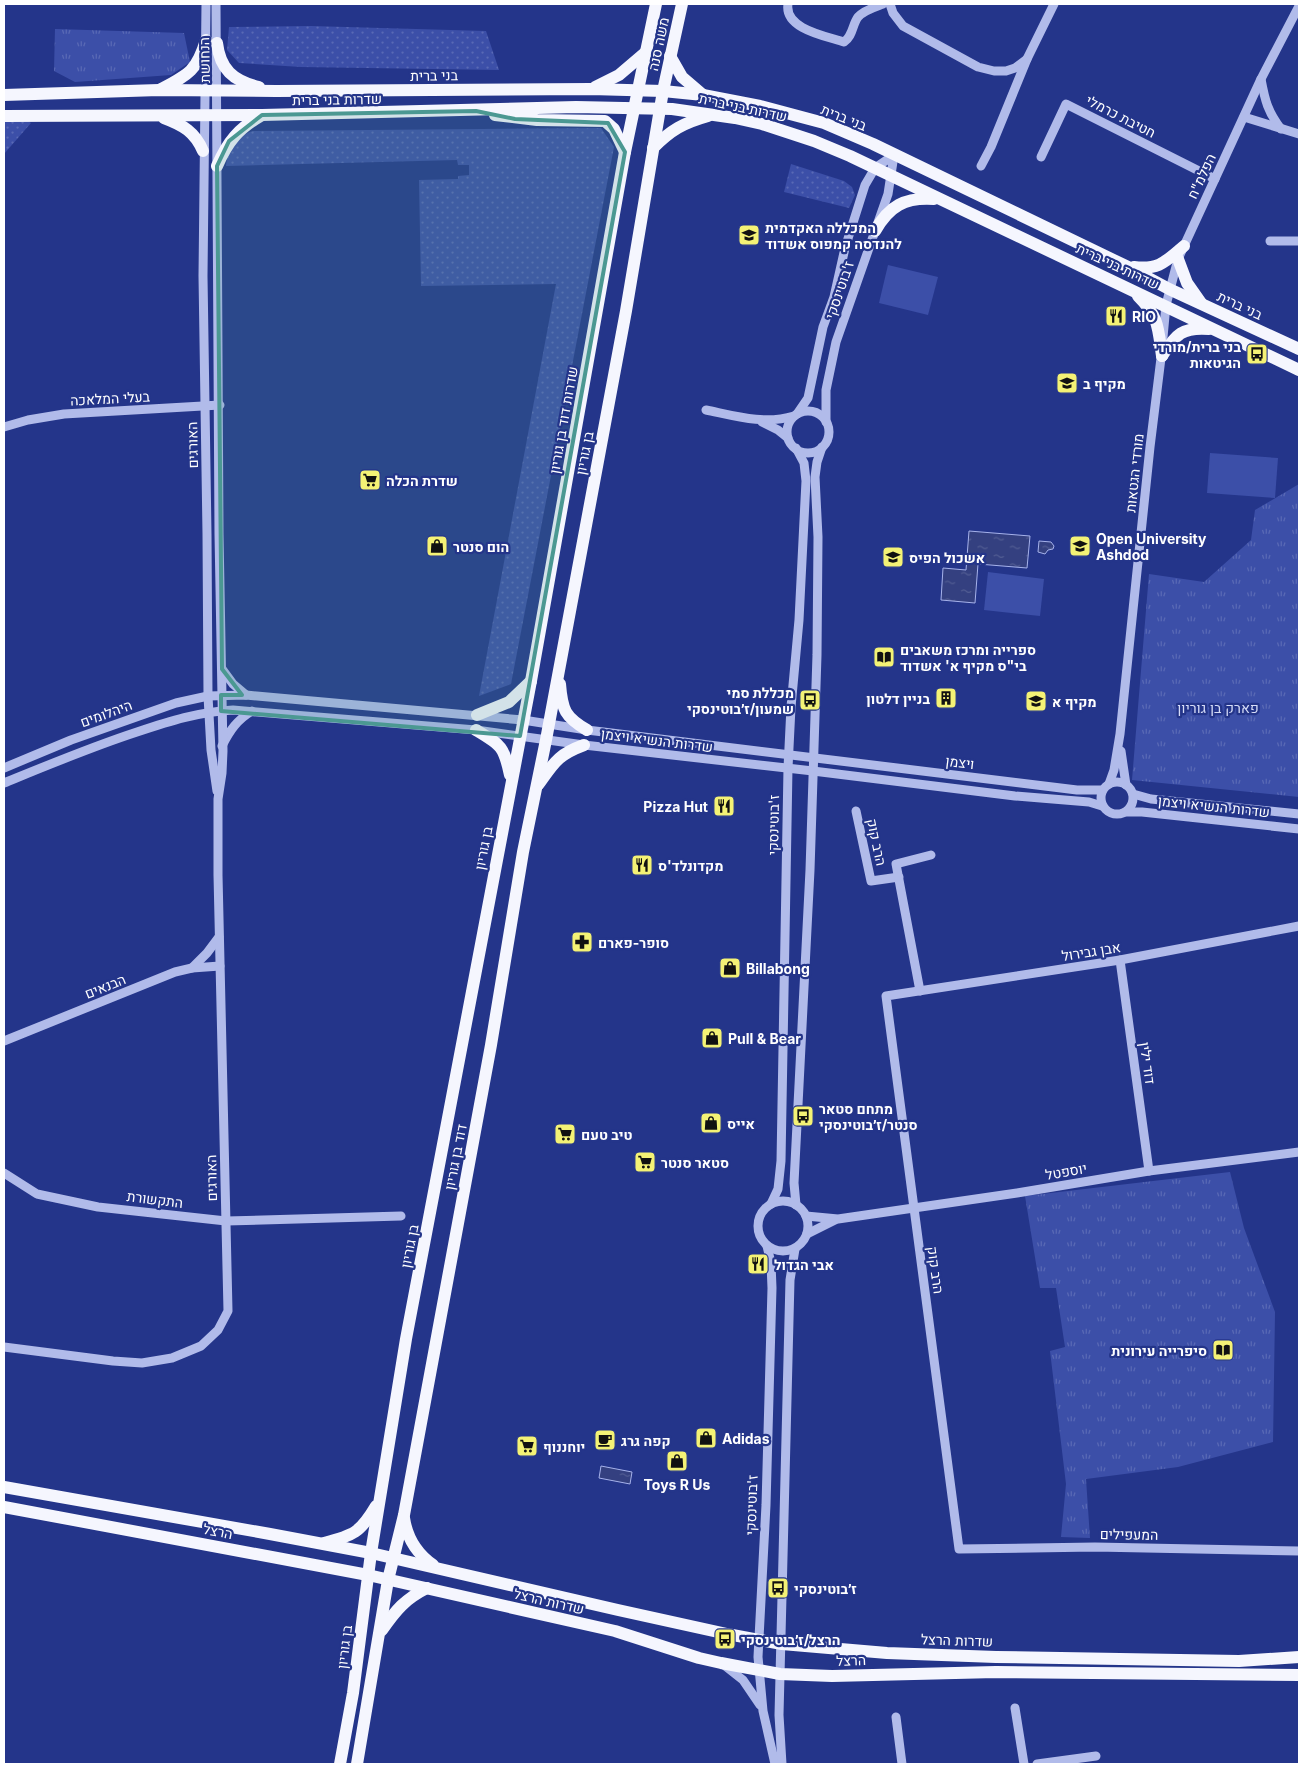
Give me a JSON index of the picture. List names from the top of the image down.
{
  "streets": {
    "main road": [
      "משה סנה",
      "בני ברית",
      "שדרות בני ברית",
      "שדרות דוד בן גוריון",
      "בן גוריון",
      "דוד בן גוריון",
      "הרצל",
      "שדרות הרצל"
    ],
    "street": [
      "הנחושת",
      "חטיבת כרמלי",
      "הפלמ\"ח",
      "ז'בוטינסקי",
      "בעלי המלאכה",
      "האורגים",
      "מורדי הגטאות",
      "היהלומים",
      "שדרות הנשיא ויצמן",
      "ויצמן",
      "הרב קוק",
      "אבן גבירול",
      "הבנאים",
      "דוד ילין",
      "יוספטל",
      "התקשורת",
      "המעפילים"
    ]
  },
  "crossings": [
    ["משה סנה", "בני ברית"],
    ["משה סנה", "שדרות בני ברית"],
    ["משה סנה", "שדרות דוד בן גוריון"],
    ["הנחושת", "שדרות בני ברית"],
    ["הנחושת", "האורגים"],
    ["בני ברית", "שדרות בני ברית"],
    ["בני ברית", "הפלמ\"ח"],
    ["בני ברית", "ז'בוטינסקי"],
    ["בני ברית", "מורדי הגטאות"],
    ["שדרות בני ברית", "הפלמ\"ח"],
    ["שדרות בני ברית", "ז'בוטינסקי"],
    ["שדרות בני ברית", "שדרות דוד בן גוריון"],
    ["שדרות בני ברית", "האורגים"],
    ["שדרות בני ברית", "מורדי הגטאות"],
    ["חטיבת כרמלי", "הפלמ\"ח"],
    ["הפלמ\"ח", "מורדי הגטאות"],
    ["ז'בוטינסקי", "שדרות הנשיא ויצמן"],
    ["ז'בוטינסקי", "יוספטל"],
    ["ז'בוטינסקי", "שדרות הרצל"],
    ["בעלי המלאכה", "האורגים"],
    ["שדרות דוד בן גוריון", "בן גוריון"],
    ["שדרות דוד בן גוריון", "שדרות הנשיא ויצמן"],
    ["האורגים", "היהלומים"],
    ["האורגים", "שדרות הנשיא ויצמן"],
    ["האורגים", "הבנאים"],
    ["האורגים", "התקשורת"],
    ["בן גוריון", "שדרות הנשיא ויצמן"],
    ["בן גוריון", "הרצל"],
    ["מורדי הגטאות", "שדרות הנשיא ויצמן"],
    ["מורדי הגטאות", "ויצמן"],
    ["היהלומים", "שדרות הנשיא ויצמן"],
    ["שדרות הנשיא ויצמן", "ויצמן"],
    ["שדרות הנשיא ויצמן", "דוד בן גוריון"],
    ["הרב קוק", "אבן גבירול"],
    ["הרב קוק", "יוספטל"],
    ["הרב קוק", "המעפילים"],
    ["אבן גבירול", "דוד ילין"],
    ["דוד ילין", "יוספטל"],
    ["דוד בן גוריון", "הרצל"],
    ["הרצל", "שדרות הרצל"]
  ],
  "parks": ["פארק בן גוריון"],
  "places": {
    "school or university": [
      "המכללה האקדמית להנדסה קמפוס אשדוד",
      "מקיף ב",
      "Open University Ashdod",
      "אשכול הפיס",
      "מקיף א"
    ],
    "restaurant": [
      "RIO",
      "Pizza Hut",
      "מקדונלד'ס",
      "אבי הגדול"
    ],
    "bus stop": [
      "בני ברית/מורדי הגיטאות",
      "מכללת סמי שמעון/ז׳בוטינסקי",
      "מתחם סטאר סנטר/ז׳בוטינסקי",
      "ז׳בוטינסקי",
      "הרצל/ז׳בוטינסקי"
    ],
    "supermarket": [
      "שדרת הכלה",
      "טיב טעם",
      "סטאר סנטר",
      "יוחננוף"
    ],
    "shop": [
      "הום סנטר",
      "Billabong",
      "Pull & Bear",
      "אייס",
      "Adidas",
      "Toys R Us"
    ],
    "library": ["ספרייה ומרכז משאבים בי\"ס מקיף א' אשדוד", "סיפרייה עירונית"],
    "building": ["בניין דלטון"],
    "pharmacy": ["סופר-פארם"],
    "cafe": ["קפה גרג"]
  }
}
